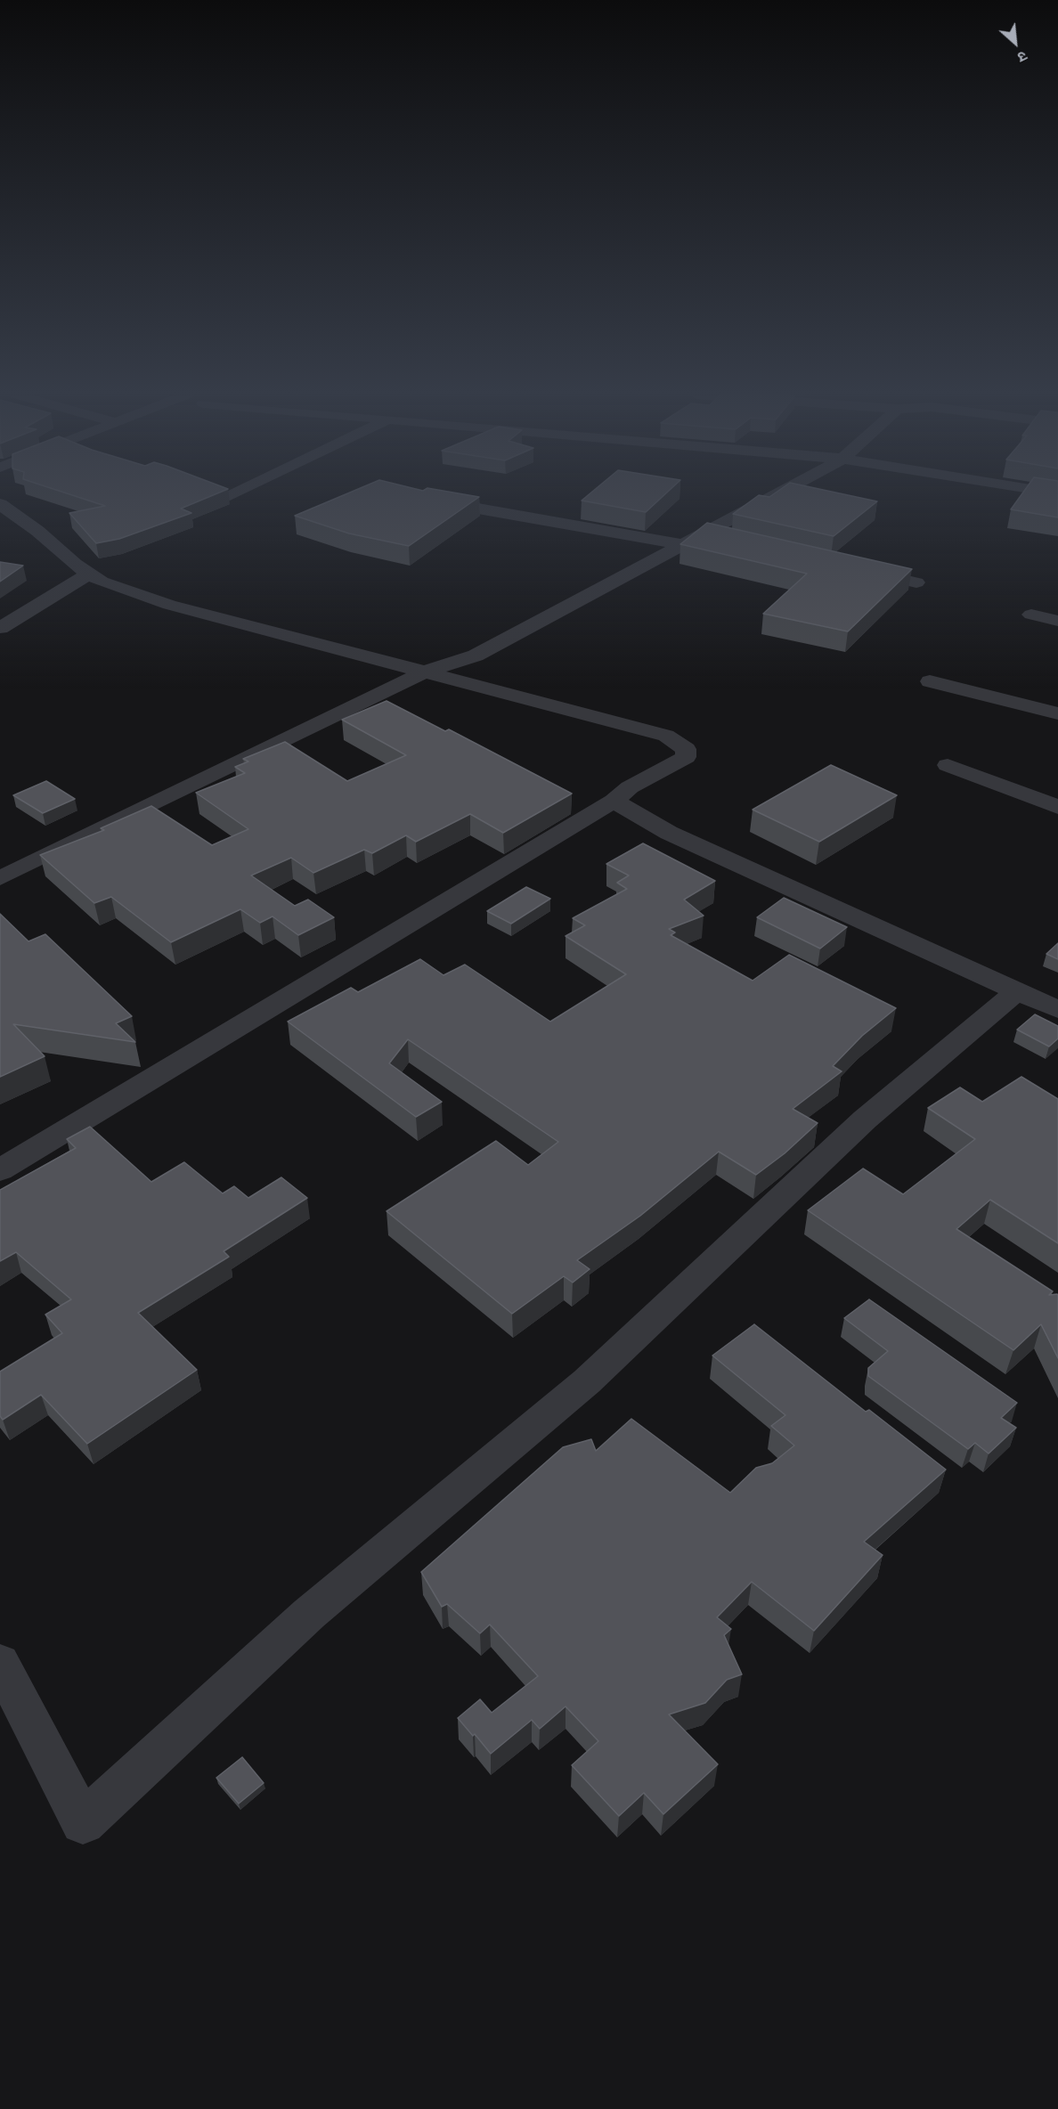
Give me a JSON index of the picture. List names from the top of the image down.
{
  "north": "bottom right"
}
